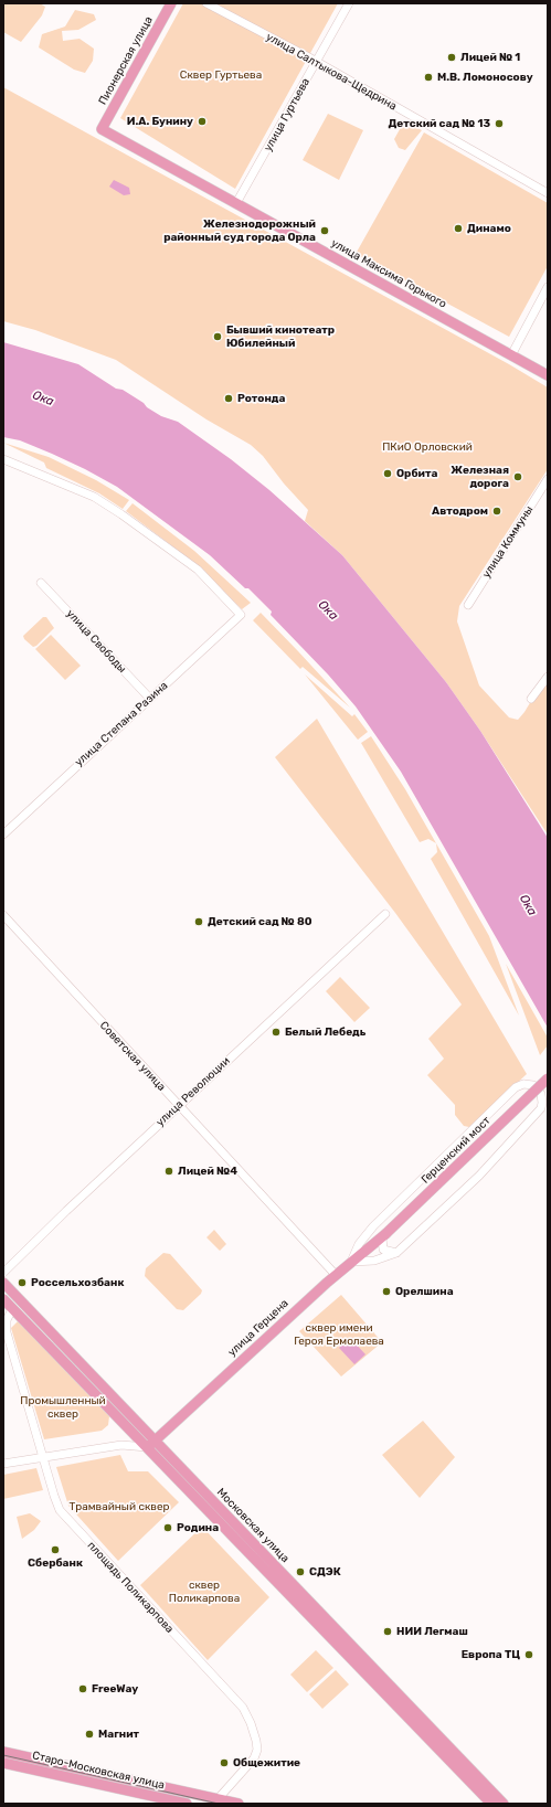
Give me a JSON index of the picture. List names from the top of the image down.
{
  "streets": {
    "main road": [
      "Пионерская улица",
      "улица Максима Горького",
      "Герценский мост",
      "улица Герцена",
      "Московская улица",
      "Старо-Московская улица"
    ],
    "street": [
      "улица Салтыкова-Щедрина",
      "улица Гуртьева",
      "улица Коммуны",
      "улица Свободы",
      "улица Степана Разина",
      "Советская улица",
      "улица Революции",
      "площадь Поликарпова"
    ]
  },
  "crossings": [
    ["Пионерская улица", "улица Максима Горького"],
    ["улица Салтыкова-Щедрина", "улица Гуртьева"],
    ["улица Гуртьева", "улица Максима Горького"],
    ["улица Свободы", "улица Степана Разина"],
    ["Советская улица", "улица Революции"],
    ["Советская улица", "улица Герцена"],
    ["Герценский мост", "улица Герцена"],
    ["улица Герцена", "Московская улица"],
    ["Московская улица", "площадь Поликарпова"]
  ],
  "water": ["Ока"],
  "parks": [
    "Сквер Гуртьева",
    "ПКиО Орловский",
    "сквер имени Героя Ермолаева",
    "Промышленный сквер",
    "Трамвайный сквер",
    "сквер Поликарпова"
  ],
  "places": [
    "Лицей № 1",
    "М.В. Ломоносову",
    "И.А. Бунину",
    "Детский сад № 13",
    "Динамо",
    "Железнодорожный районный суд города Орла",
    "Бывший кинотеатр Юбилейный",
    "Ротонда",
    "Орбита",
    "Железная дорога",
    "Автодром",
    "Детский сад № 80",
    "Белый Лебедь",
    "Лицей №4",
    "Россельхозбанк",
    "Орелшина",
    "Родина",
    "Сбербанк",
    "СДЭК",
    "НИИ Легмаш",
    "Европа ТЦ",
    "FreeWay",
    "Магнит",
    "Общежитие"
  ]
}
